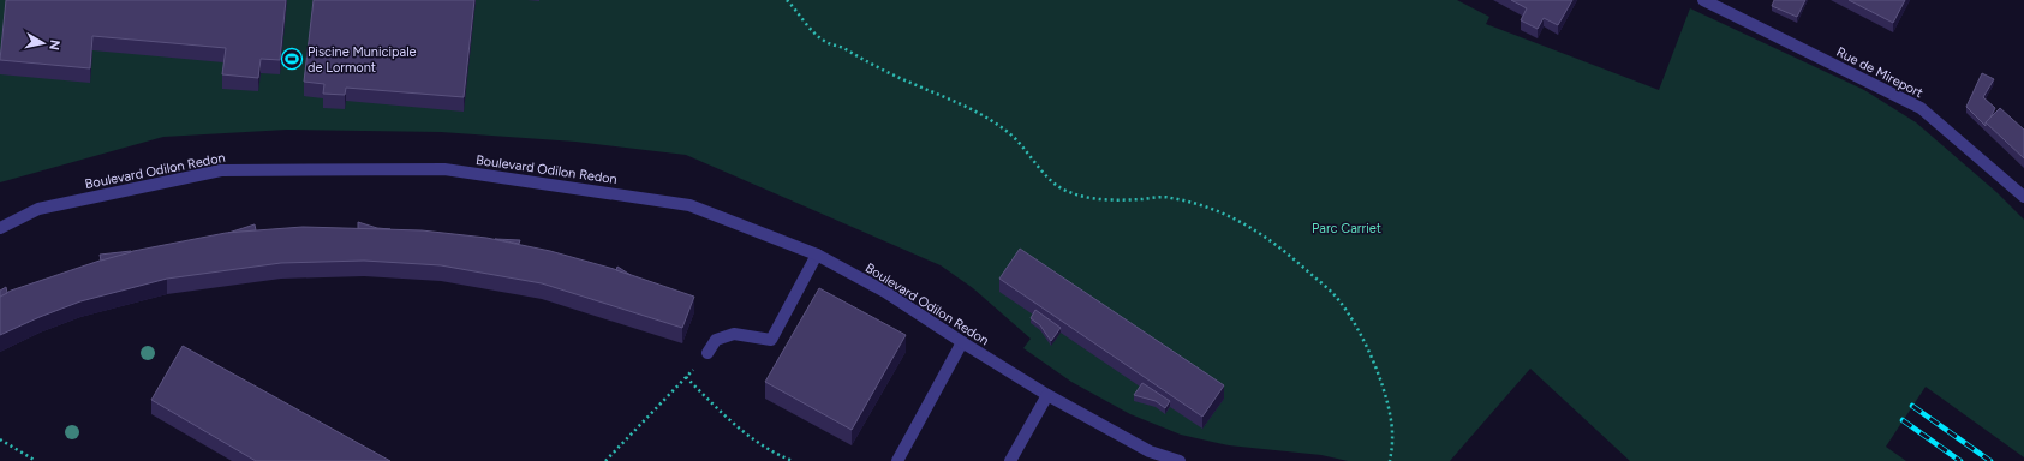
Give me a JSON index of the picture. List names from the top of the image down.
{
  "streets": {
    "street": ["Rue de Mireport", "Boulevard Odilon Redon"]
  },
  "parks": ["Parc Carriet"],
  "places": {
    "sports": ["Piscine Municipale de Lormont"]
  },
  "north": "right"
}
